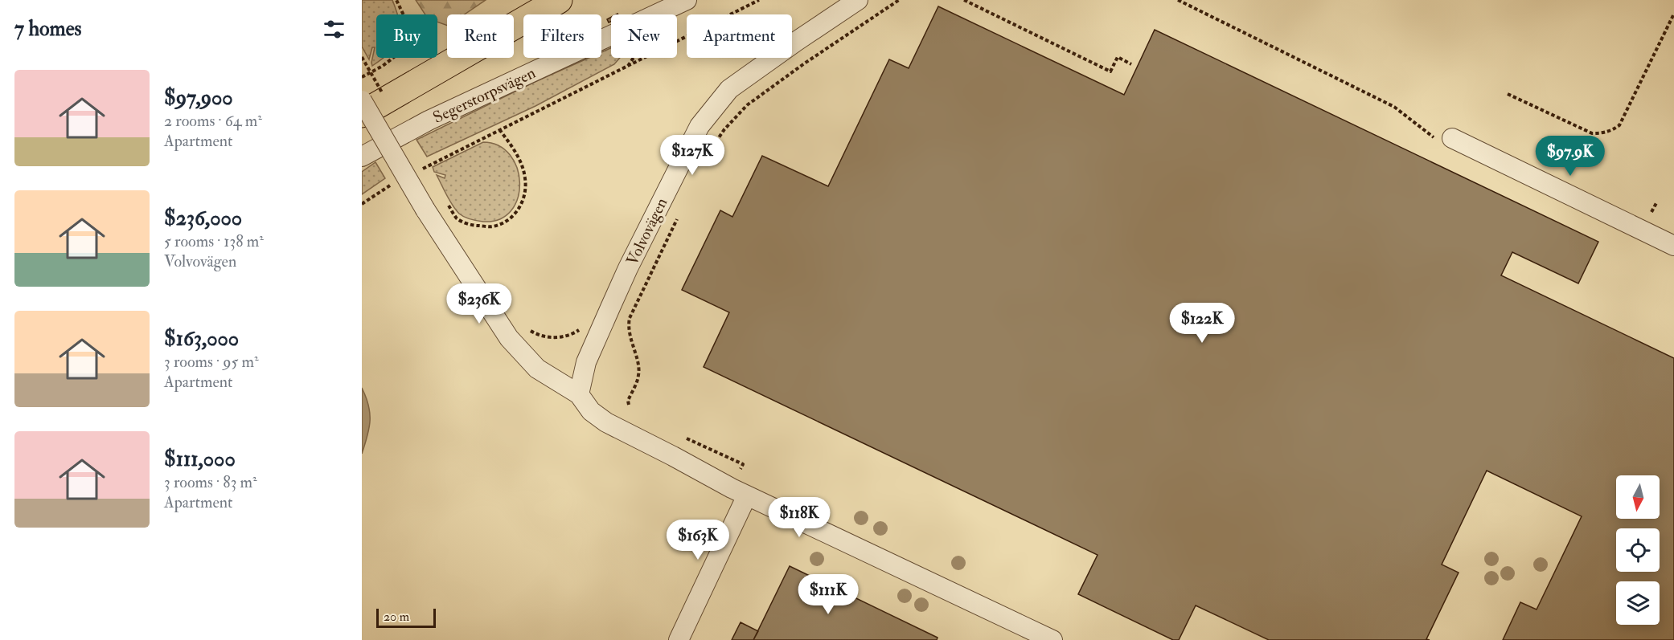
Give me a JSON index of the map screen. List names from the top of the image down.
{
  "streets": {
    "street": ["Segerstorpsvägen", "Volvovägen"]
  },
  "scale_bar": "20 m",
  "north": "bottom",
  "page": {
    "heading": "7 homes",
    "chip": [
      "Buy",
      "Rent",
      "Filters",
      "New",
      "Apartment"
    ],
    "list": [
      {
        "name": "$97,900",
        "note": "2 rooms · 64 m² · Apartment"
      },
      {
        "name": "$236,000",
        "note": "5 rooms · 138 m² · Volvovägen"
      },
      {
        "name": "$163,000",
        "note": "3 rooms · 95 m² · Apartment"
      },
      {
        "name": "$111,000",
        "note": "3 rooms · 83 m² · Apartment"
      }
    ],
    "price": [
      "$127K",
      "$97.9K",
      "$236K",
      "$122K",
      "$118K",
      "$163K",
      "$111K"
    ],
    "scale": "20 m"
  }
}
